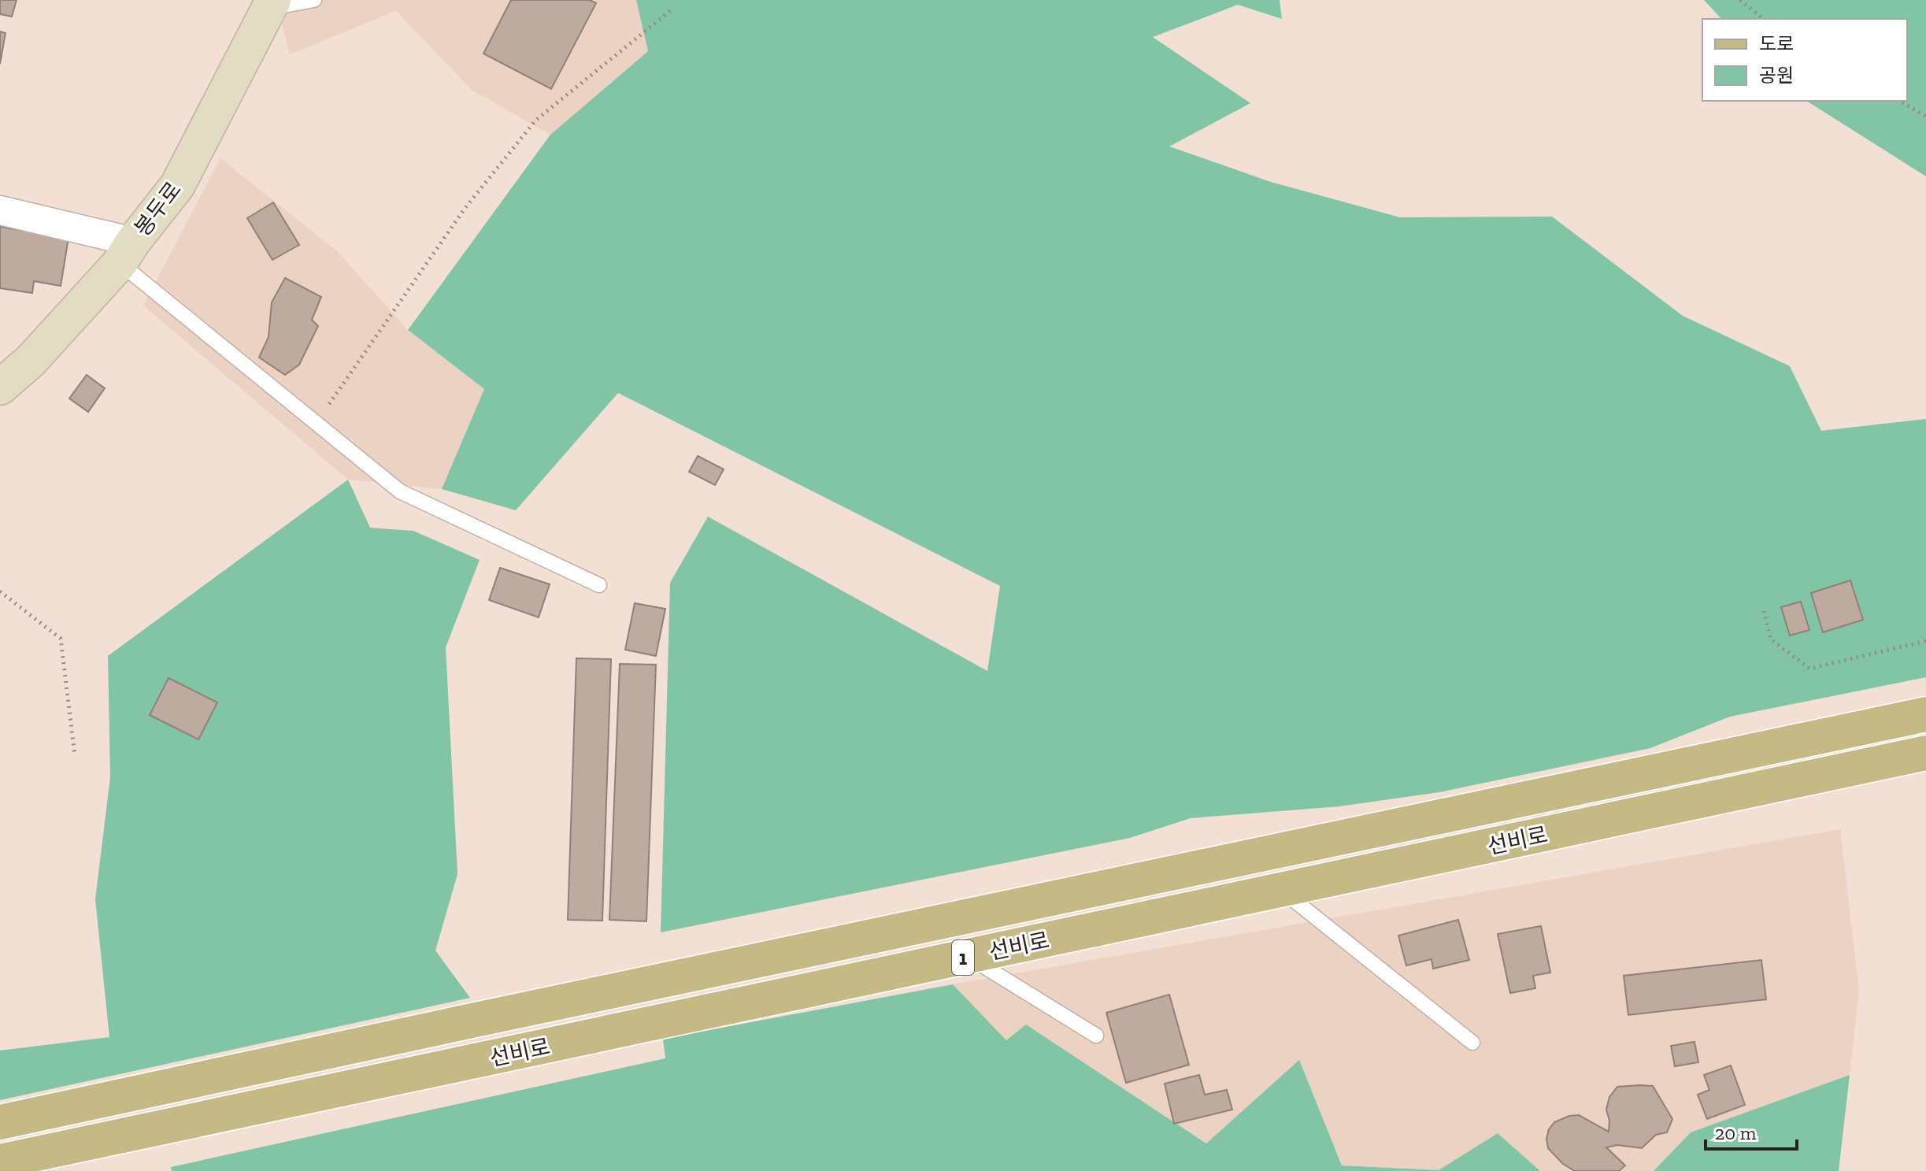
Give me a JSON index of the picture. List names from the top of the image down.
{
  "streets": {
    "main road": ["봉두로", "선비로", "1"]
  },
  "legend": ["도로", "공원"],
  "scale_bar": "20 m"
}
